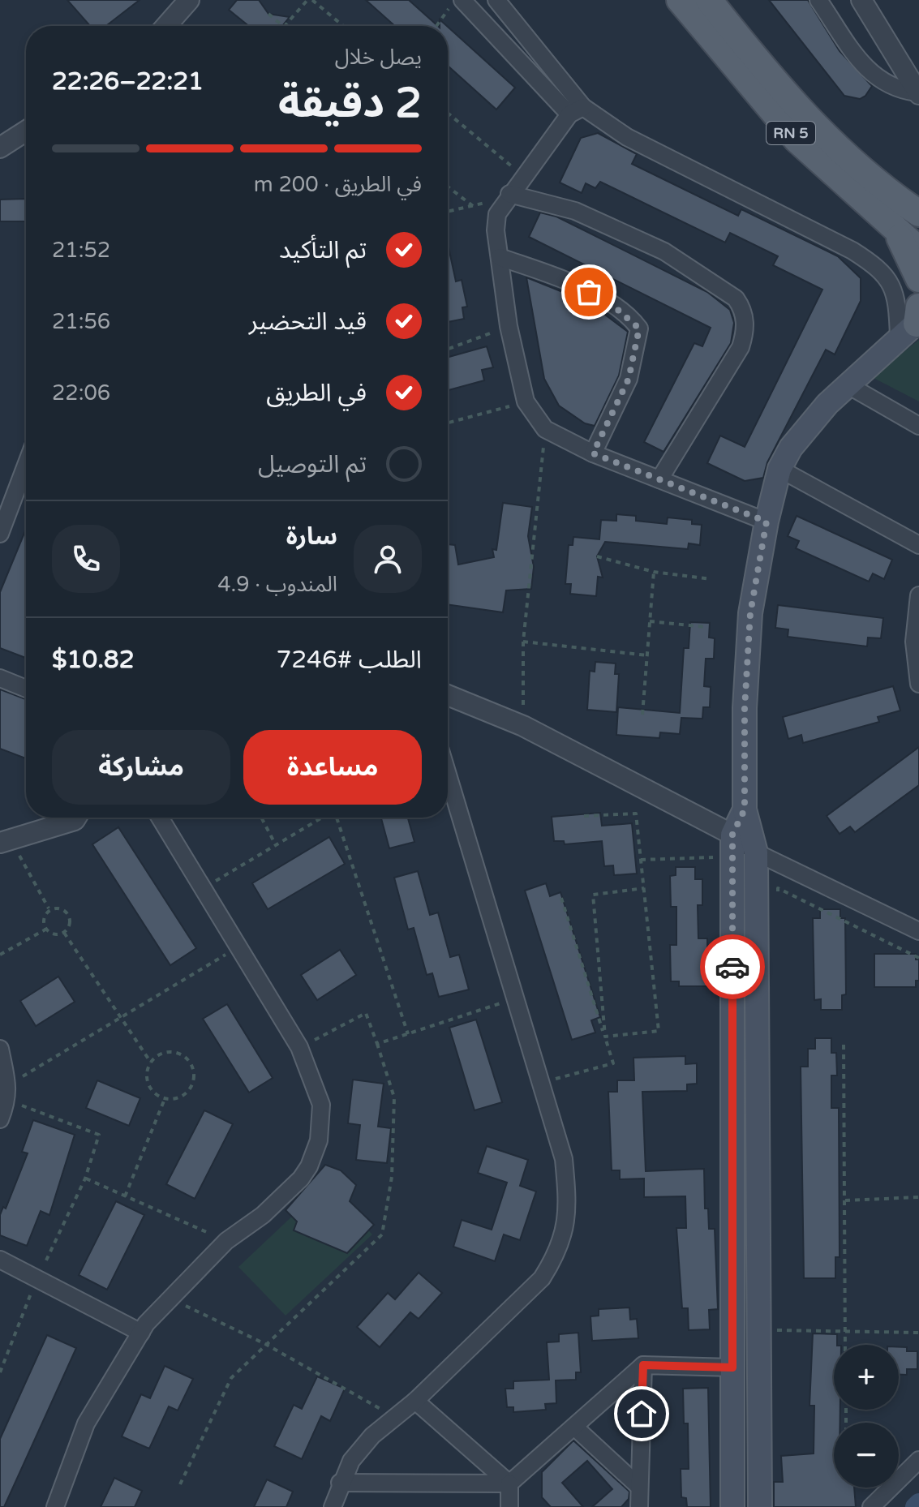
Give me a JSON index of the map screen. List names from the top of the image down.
{
  "streets": {
    "main road": ["RN 5"]
  },
  "page": {
    "heading": ["2 دقيقة", "يصل خلال", "22:21–22:26"],
    "panel": [
      "سارة",
      "المندوب · 4.9",
      "الطلب #7246",
      "$10.82"
    ],
    "bar": "في الطريق · 200 m",
    "list": [
      ["تم التأكيد", "21:52"],
      ["قيد التحضير", "21:56"],
      ["في الطريق", "22:06"],
      "تم التوصيل"
    ],
    "buttons": ["مساعدة", "مشاركة"],
    "map_buttons": ["+", "−"]
  }
}
